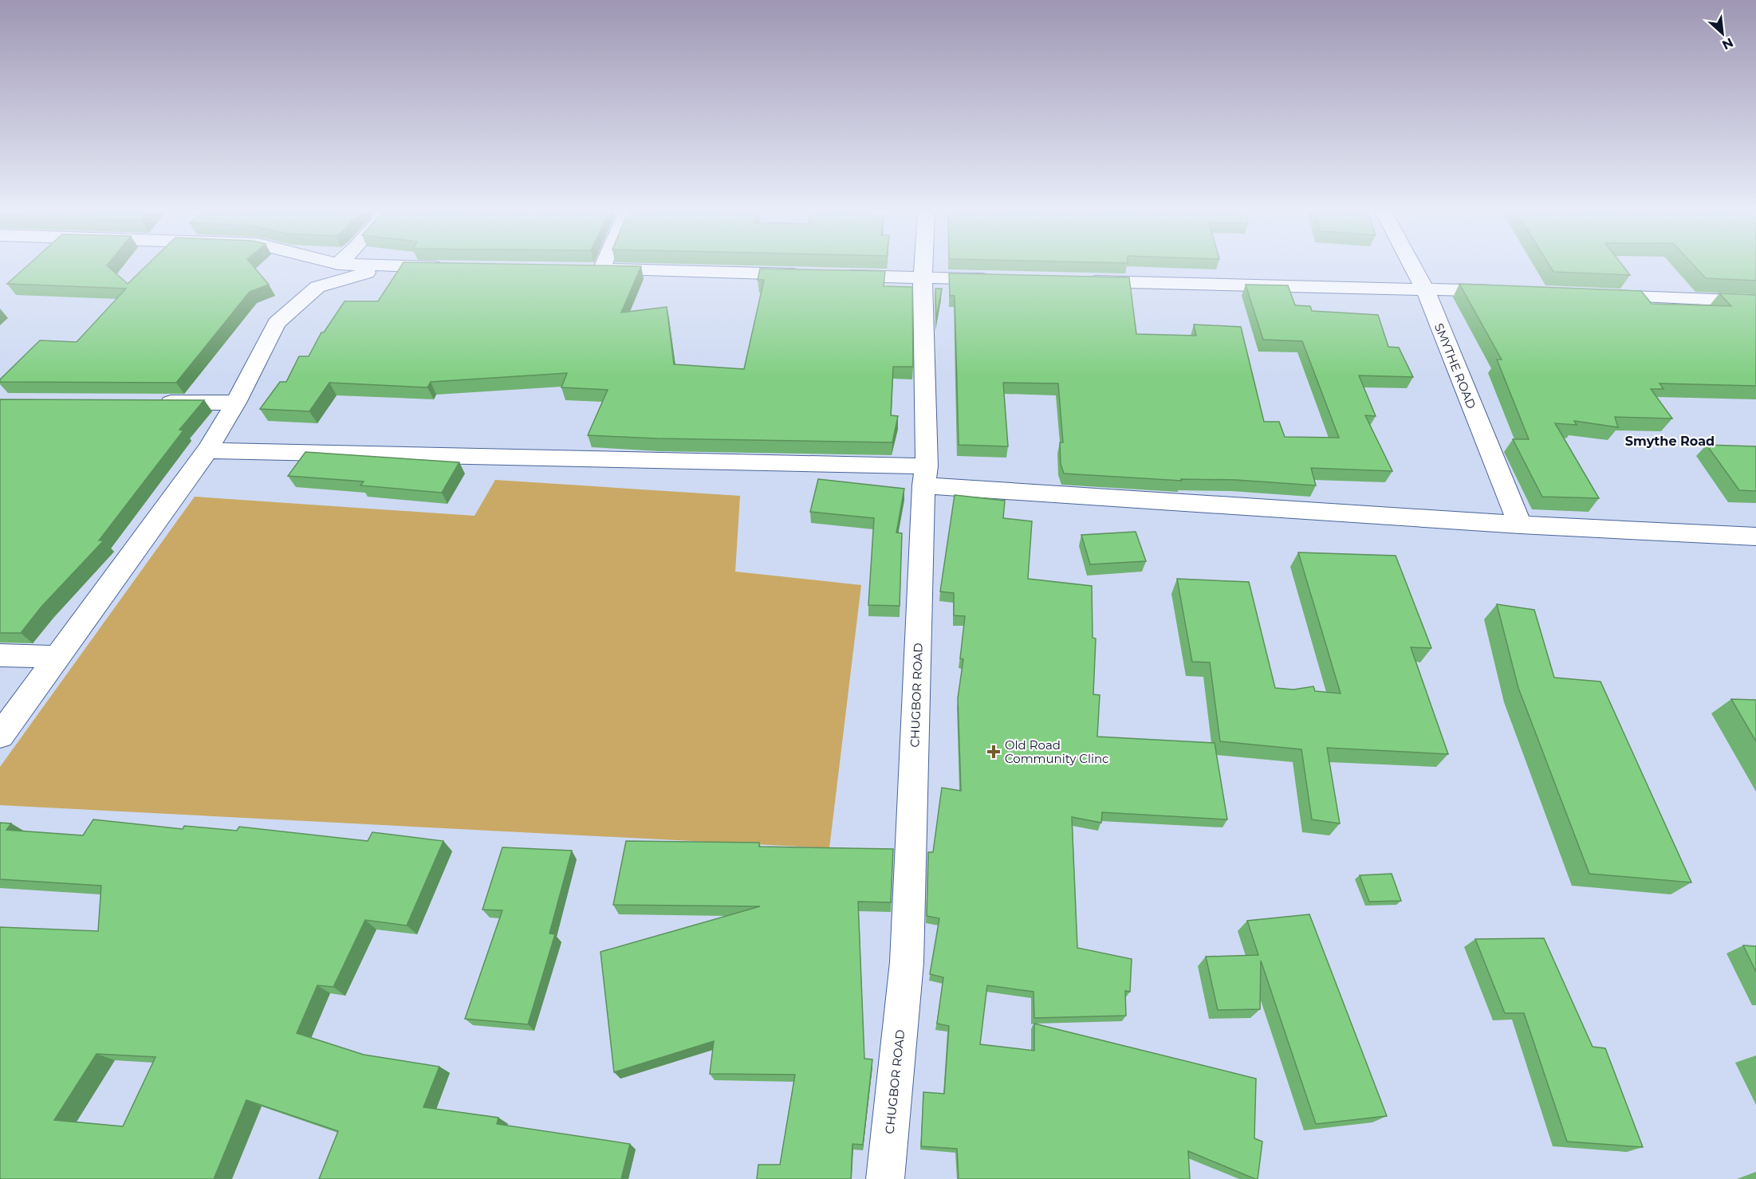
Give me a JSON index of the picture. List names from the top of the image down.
{
  "streets": {
    "street": ["SMYTHE ROAD", "CHUGBOR ROAD"]
  },
  "districts": ["Smythe Road"],
  "places": {
    "health": ["Old Road Community Clinc"]
  },
  "north": "bottom right"
}
